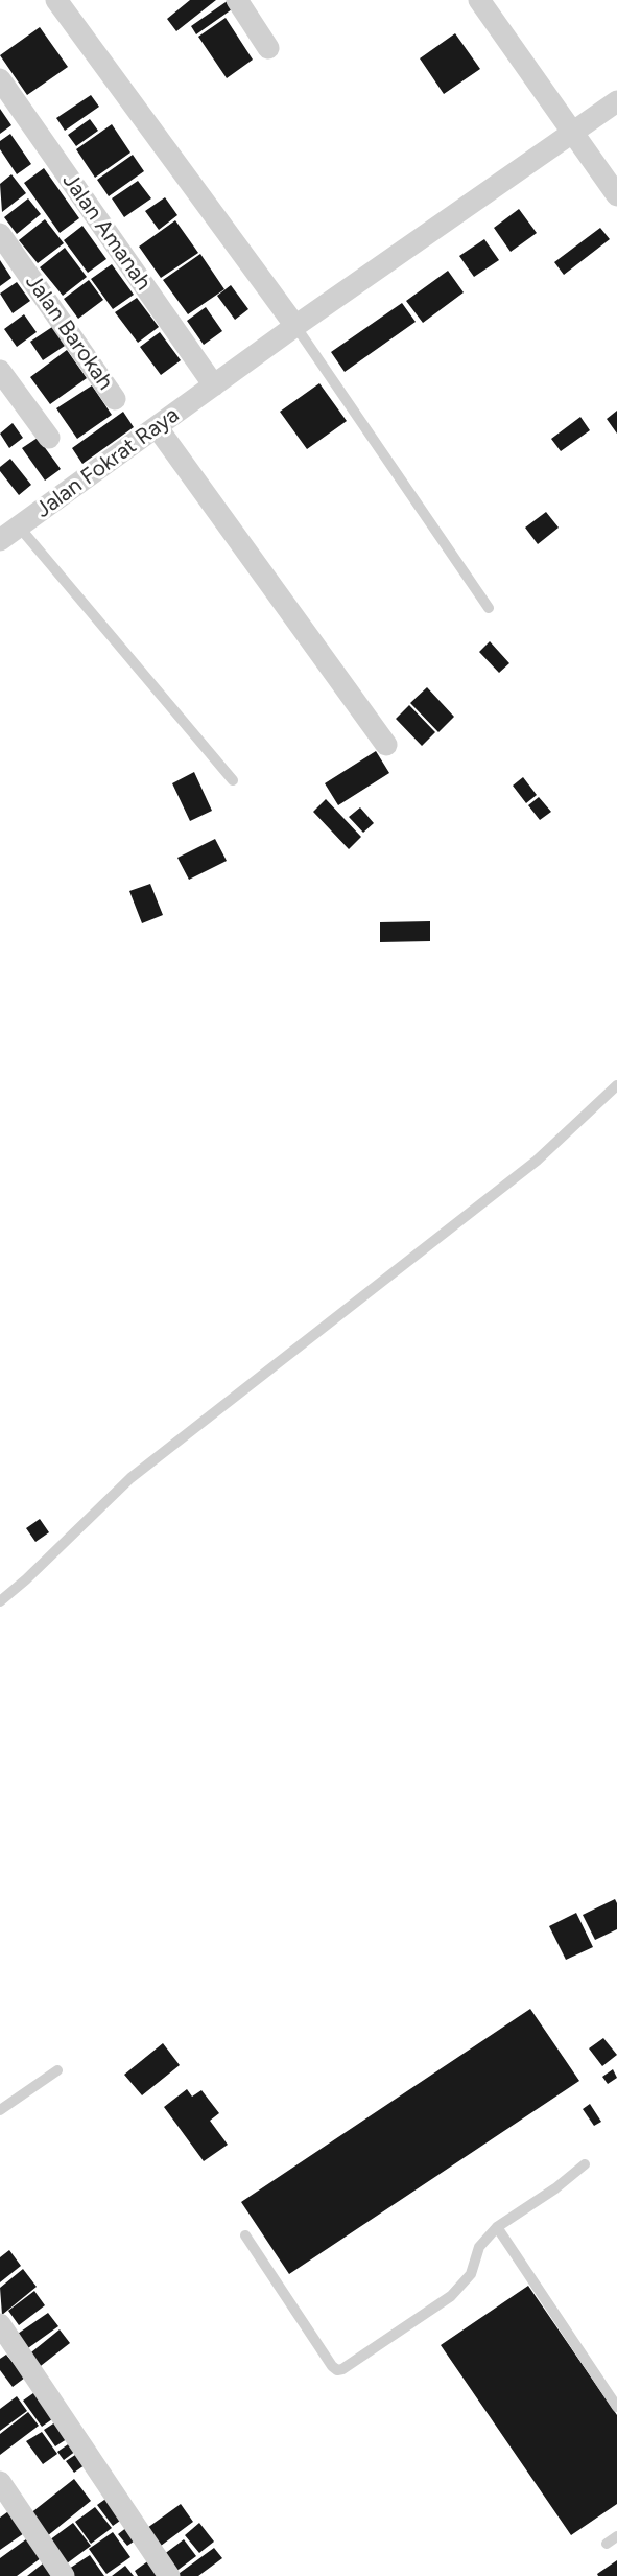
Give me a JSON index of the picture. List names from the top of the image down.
{
  "streets": {
    "street": ["Jalan Amanah", "Jalan Barokah", "Jalan Fokrat Raya"]
  },
  "crossings": [
    ["Jalan Amanah", "Jalan Fokrat Raya"]
  ]
}
